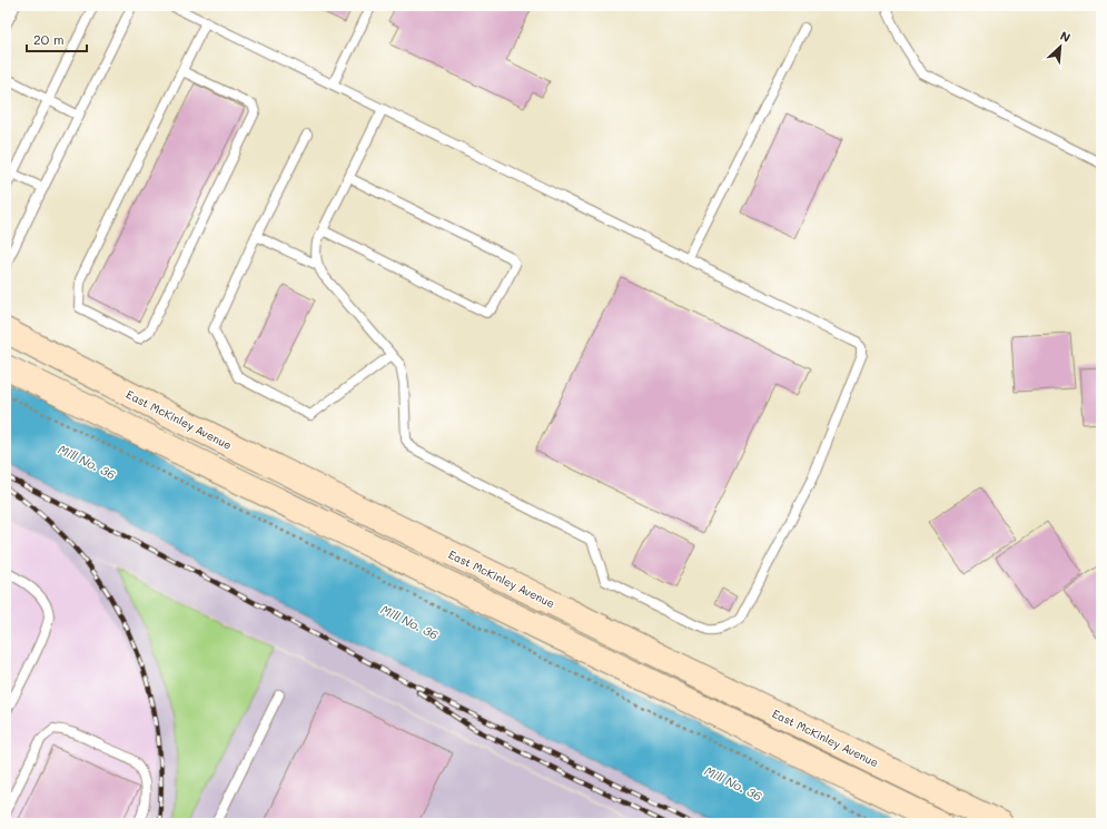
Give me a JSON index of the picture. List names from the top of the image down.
{
  "streets": {
    "main road": ["East McKinley Avenue"]
  },
  "water": ["Mill No. 36"],
  "scale_bar": "20 m",
  "north": "top right"
}
